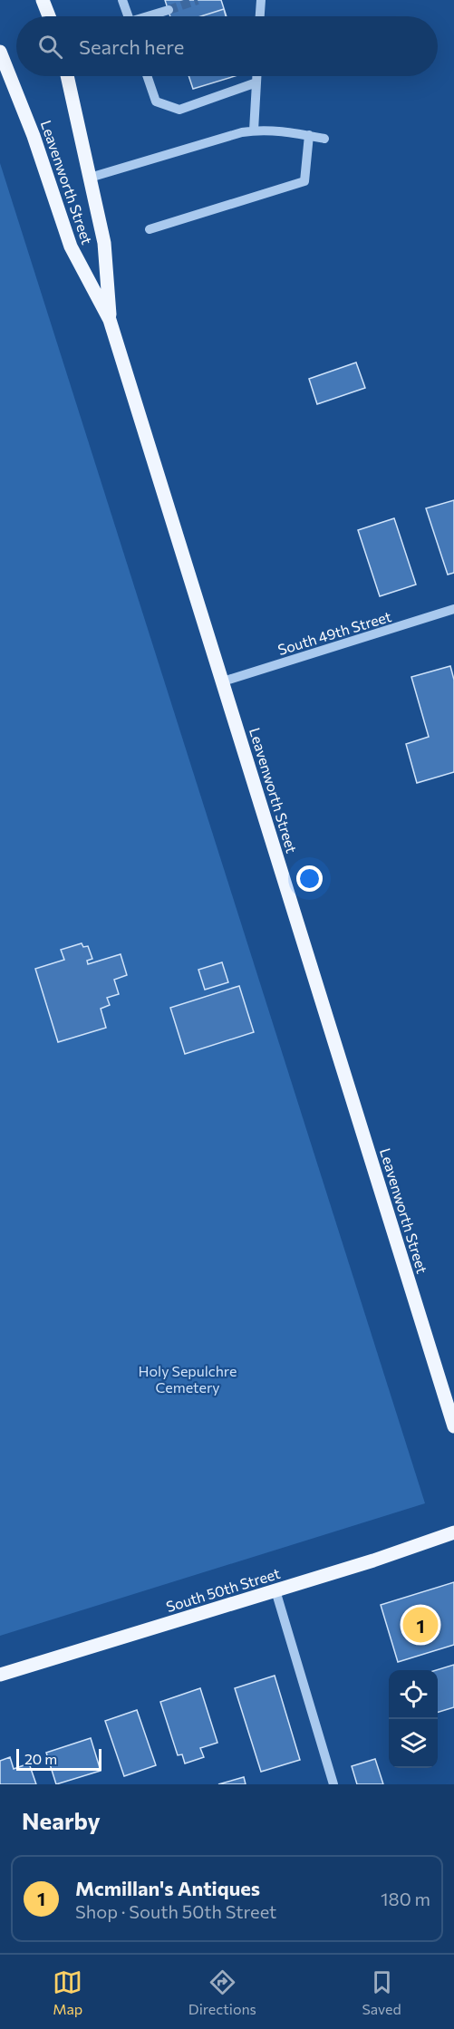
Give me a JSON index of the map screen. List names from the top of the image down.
{
  "streets": {
    "main road": ["Leavenworth Street", "South 50th Street"],
    "street": ["South 49th Street"]
  },
  "crossings": [
    ["Leavenworth Street", "South 49th Street"]
  ],
  "parks": ["Holy Sepulchre Cemetery"],
  "scale_bar": "20 m",
  "page": {
    "search": "Search here",
    "pins": "1",
    "scale": "20 m",
    "heading": "Nearby",
    "list": [
      {
        "mark": "1",
        "name": "Mcmillan's Antiques",
        "note": "Shop · South 50th Street",
        "value": "180 m"
      }
    ],
    "nav": ["Map", "Directions", "Saved"]
  }
}
